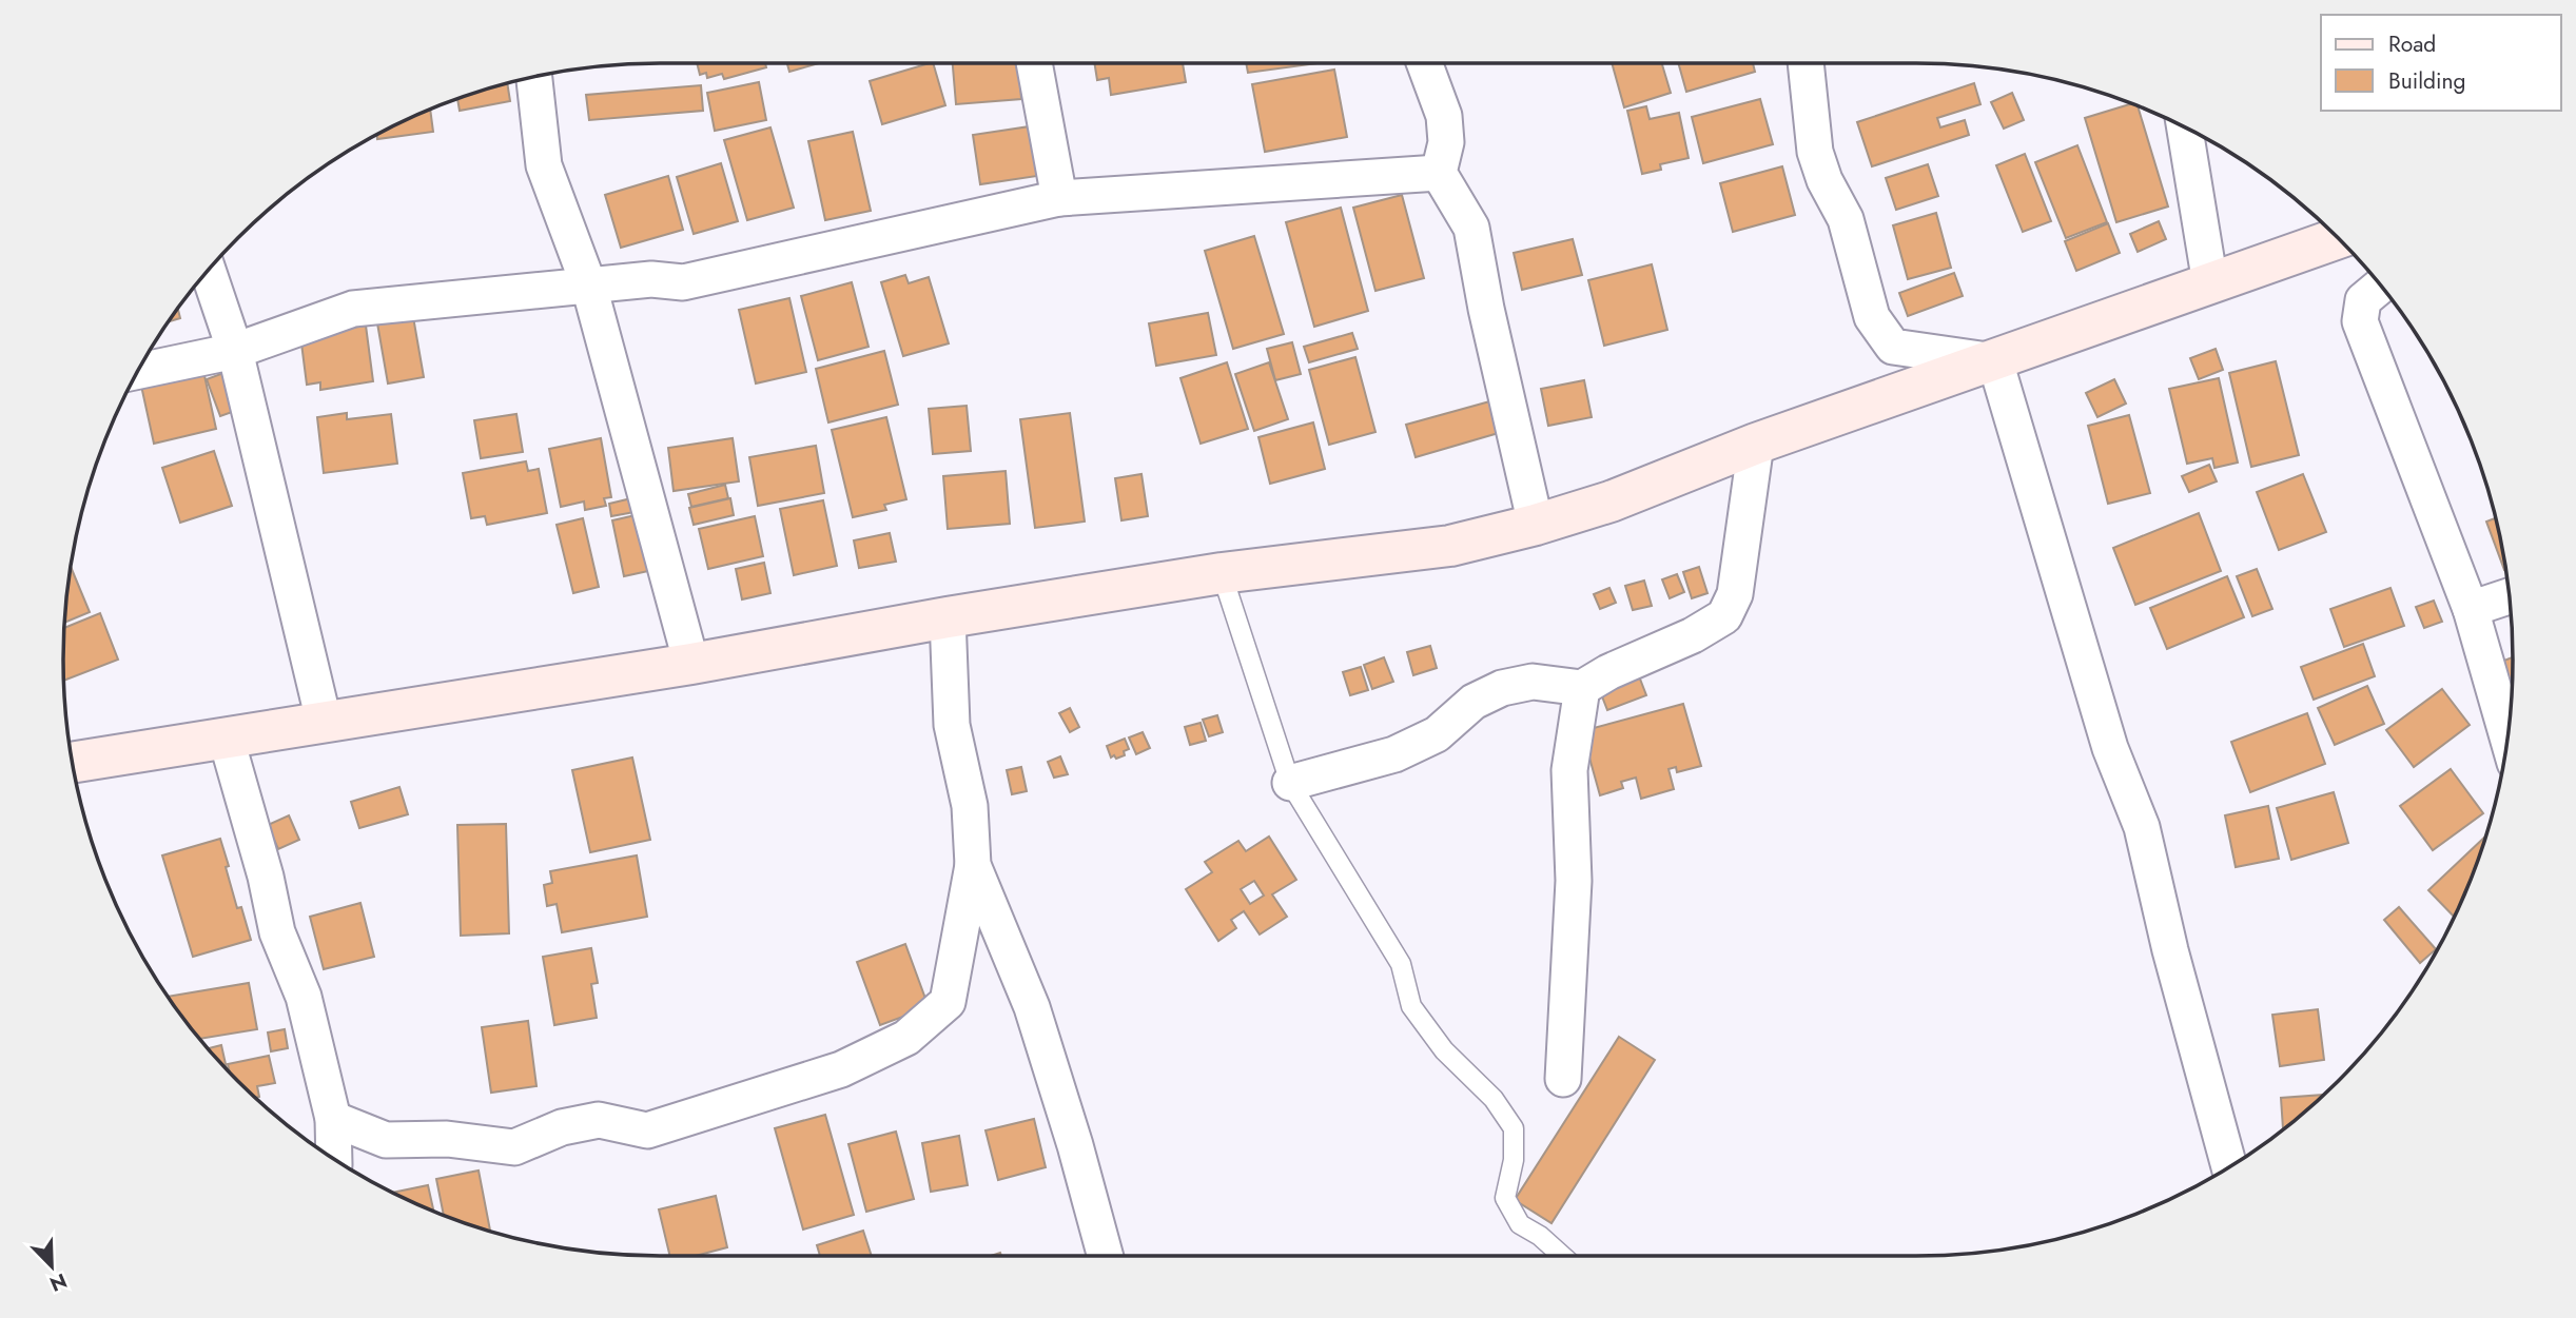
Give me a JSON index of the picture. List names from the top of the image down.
{
  "legend": ["Road", "Building"],
  "north": "bottom right"
}
